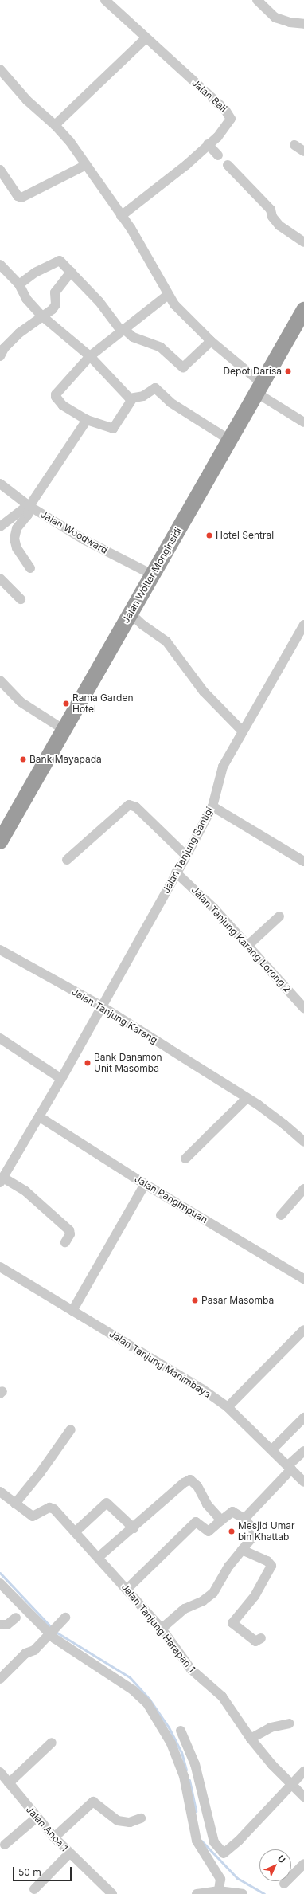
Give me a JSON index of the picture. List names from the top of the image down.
{
  "streets": {
    "highway": ["Jalan Wolter Monginsidi"],
    "street": [
      "Jalan Bali",
      "Jalan Woodward",
      "Jalan Tanjung Santigi",
      "Jalan Tanjung Karang Lorong 2",
      "Jalan Tanjung Karang",
      "Jalan Pangimpuan",
      "Jalan Tanjung Manimbaya",
      "Jalan Tanjung Harapan 1",
      "Jalan Anoa 1"
    ]
  },
  "crossings": [
    ["Jalan Woodward", "Jalan Wolter Monginsidi"],
    ["Jalan Tanjung Santigi", "Jalan Tanjung Karang Lorong 2"],
    ["Jalan Tanjung Santigi", "Jalan Tanjung Karang"]
  ],
  "places": [
    "Depot Darisa",
    "Hotel Sentral",
    "Rama Garden Hotel",
    "Bank Mayapada",
    "Bank Danamon Unit Masomba",
    "Pasar Masomba",
    "Mesjid Umar bin Khattab"
  ],
  "scale_bar": "50 m",
  "north": "top right"
}
